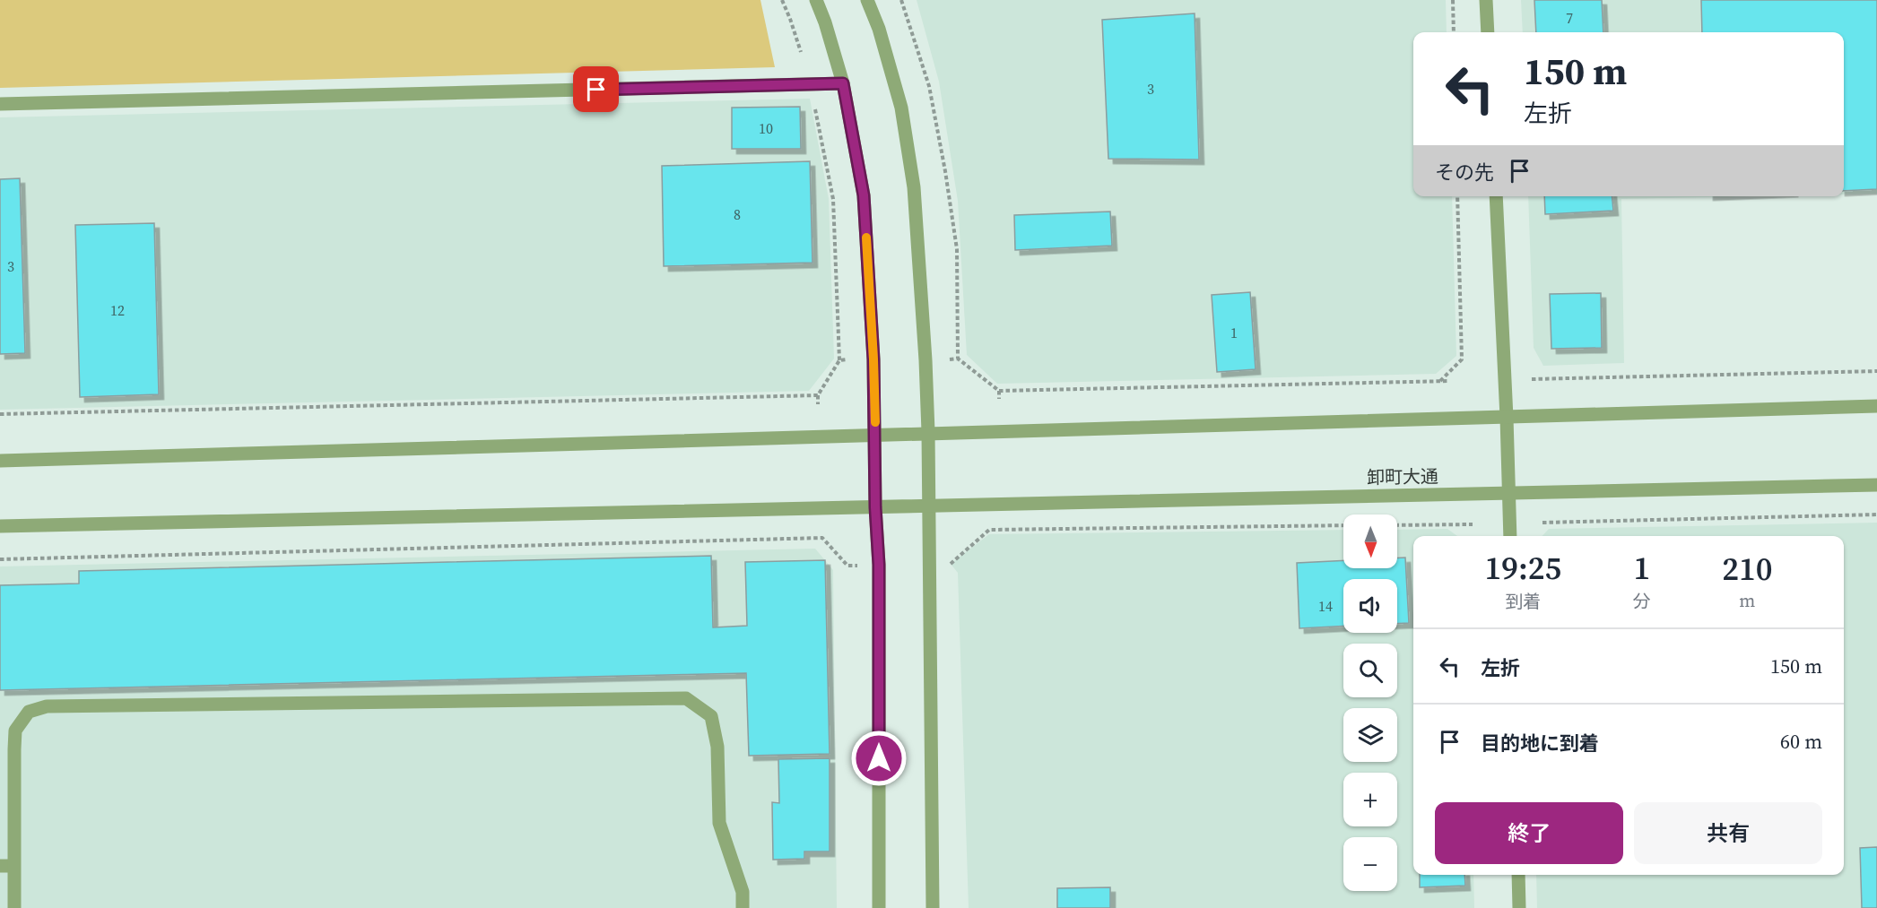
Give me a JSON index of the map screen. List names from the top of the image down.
{
  "streets": {
    "street": ["卸町大通"]
  },
  "house_numbers": [
    "7",
    "3",
    "10",
    "8",
    "3",
    "12",
    "1",
    "14"
  ],
  "north": "bottom",
  "page": {
    "turn": ["150 m", "左折"],
    "then": "その先",
    "map_buttons": ["+", "−"],
    "eta": [
      "19:25",
      "到着",
      "1",
      "分",
      "210",
      "m"
    ],
    "list": [
      {
        "name": "左折",
        "value": "150 m"
      },
      {
        "name": "目的地に到着",
        "value": "60 m"
      }
    ],
    "buttons": ["終了", "共有"]
  }
}
